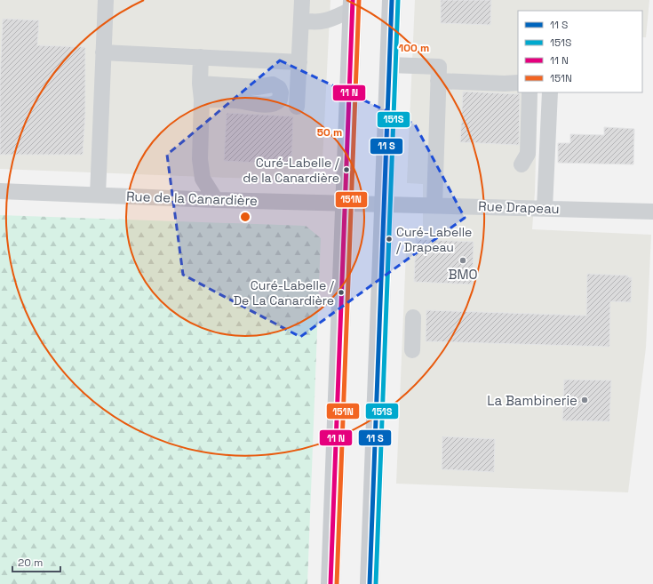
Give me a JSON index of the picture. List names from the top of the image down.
{
  "streets": {
    "street": ["Rue de la Canardière", "Rue Drapeau"]
  },
  "crossings": [
    ["Rue de la Canardière", "Rue Drapeau"]
  ],
  "places": [
    "Curé-Labelle / de la Canardière",
    "Curé-Labelle / Drapeau",
    "BMO",
    "Curé-Labelle / De La Canardière",
    "La Bambinerie"
  ],
  "lines": ["transit line 151S", "transit line 151N"],
  "legend": [
    "11 S",
    "151S",
    "11 N",
    "151N"
  ],
  "scale_bar": "20 m",
  "rings": ["100 m", "50 m"]
}
